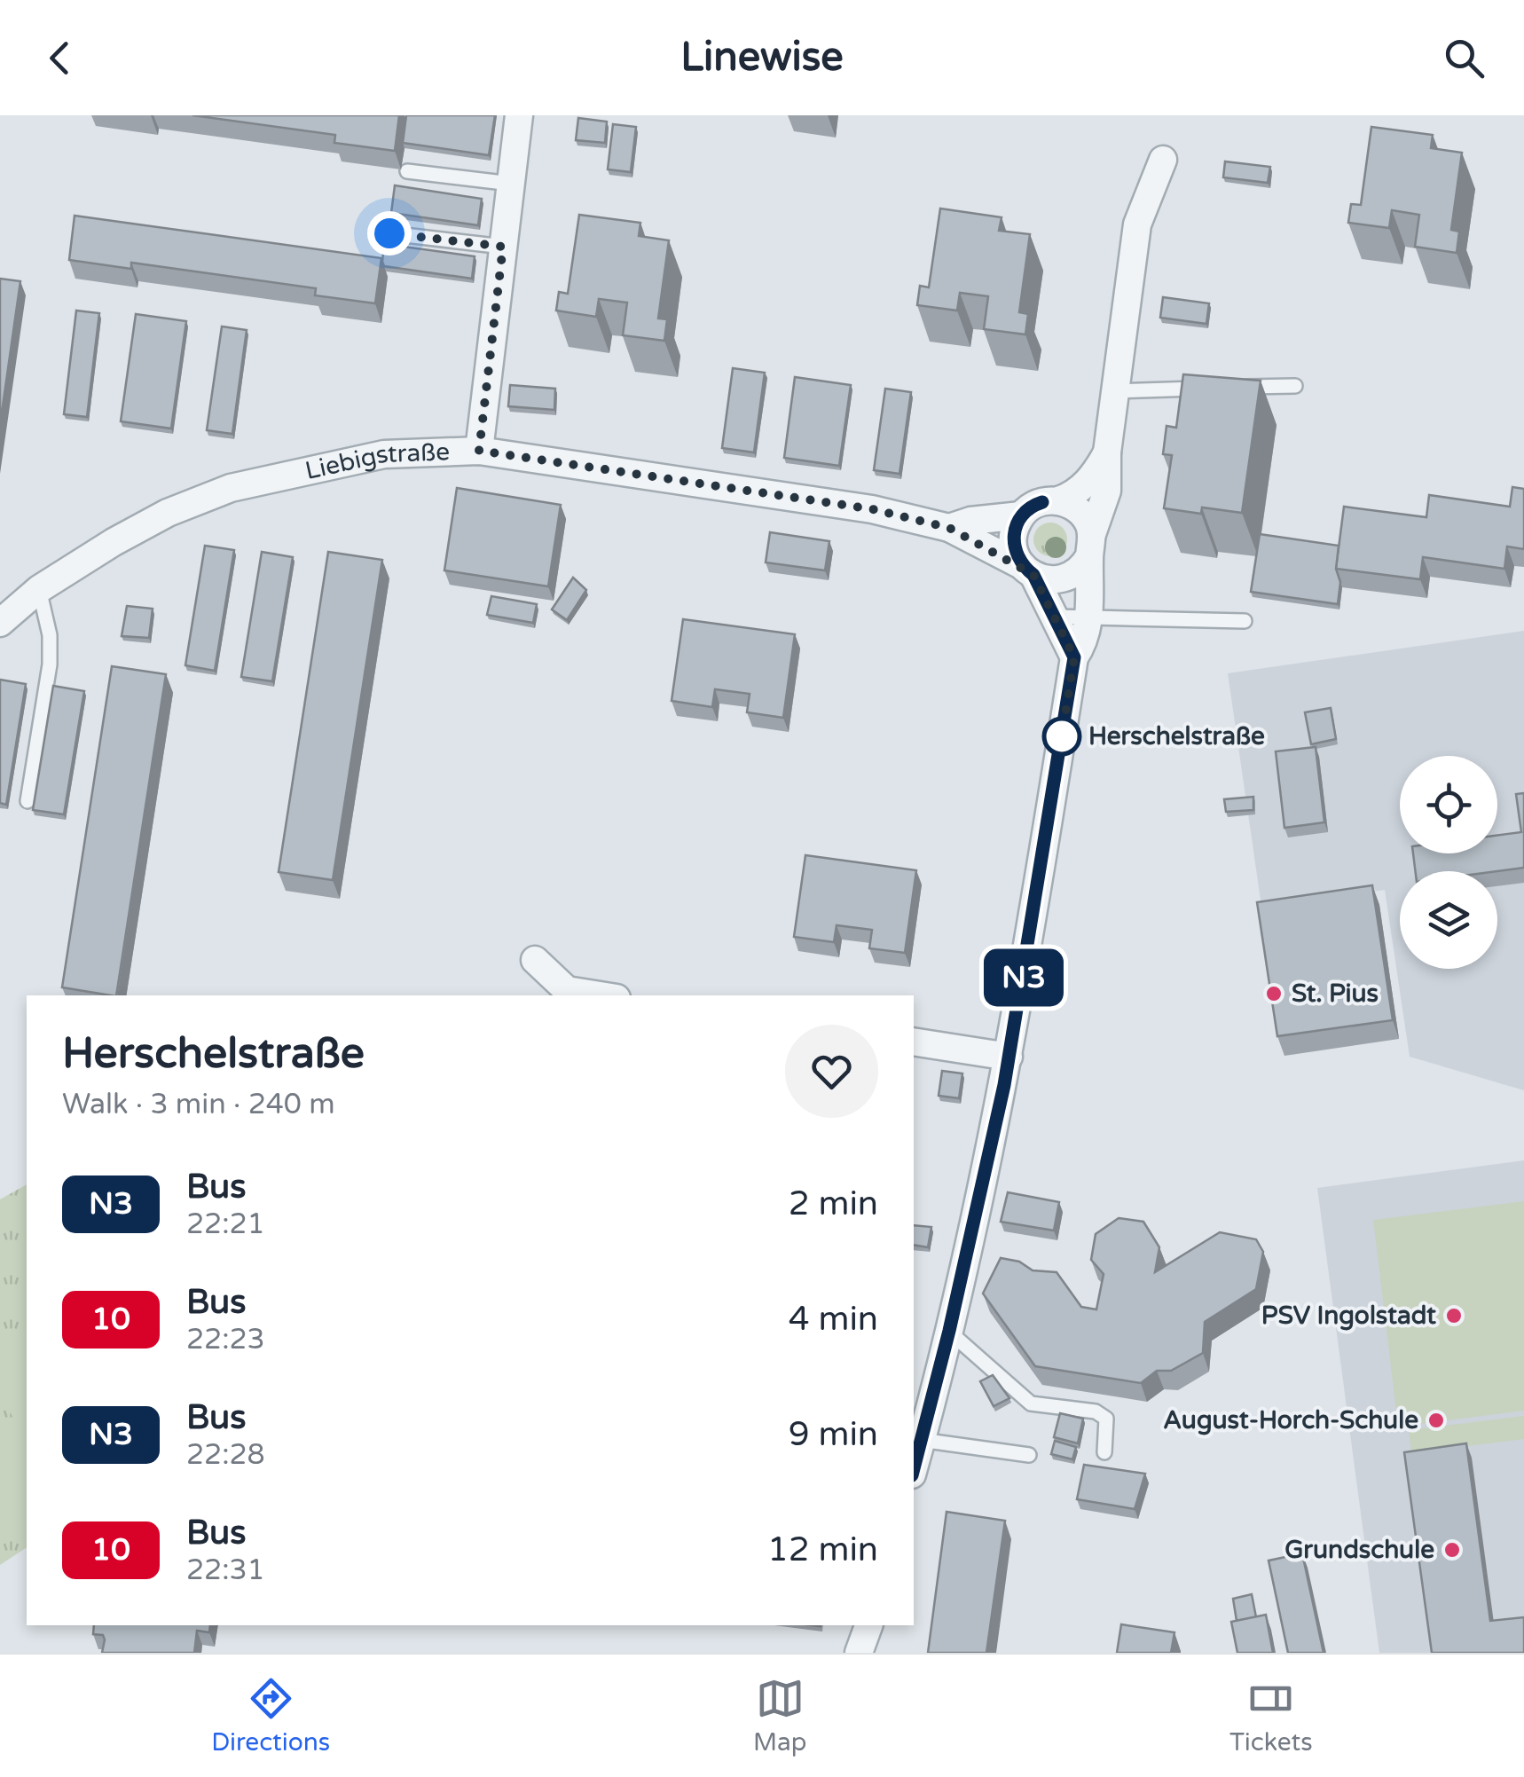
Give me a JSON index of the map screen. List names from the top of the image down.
{
  "streets": {
    "street": ["Liebigstraße"]
  },
  "places": [
    "Herschelstraße",
    "St. Pius",
    "PSV Ingolstadt",
    "August-Horch-Schule",
    "Grundschule"
  ],
  "lines": ["bus line N3"],
  "page": {
    "header": "Linewise",
    "on_map": "N3",
    "heading": ["Herschelstraße", "Walk · 3 min · 240 m"],
    "list": [
      {
        "mark": "N3",
        "name": "Bus",
        "note": "22:21",
        "value": "2 min"
      },
      {
        "mark": "10",
        "name": "Bus",
        "note": "22:23",
        "value": "4 min"
      },
      {
        "mark": "N3",
        "name": "Bus",
        "note": "22:28",
        "value": "9 min"
      },
      {
        "mark": "10",
        "name": "Bus",
        "note": "22:31",
        "value": "12 min"
      }
    ],
    "tabs": ["Directions", "Map", "Tickets"]
  }
}
